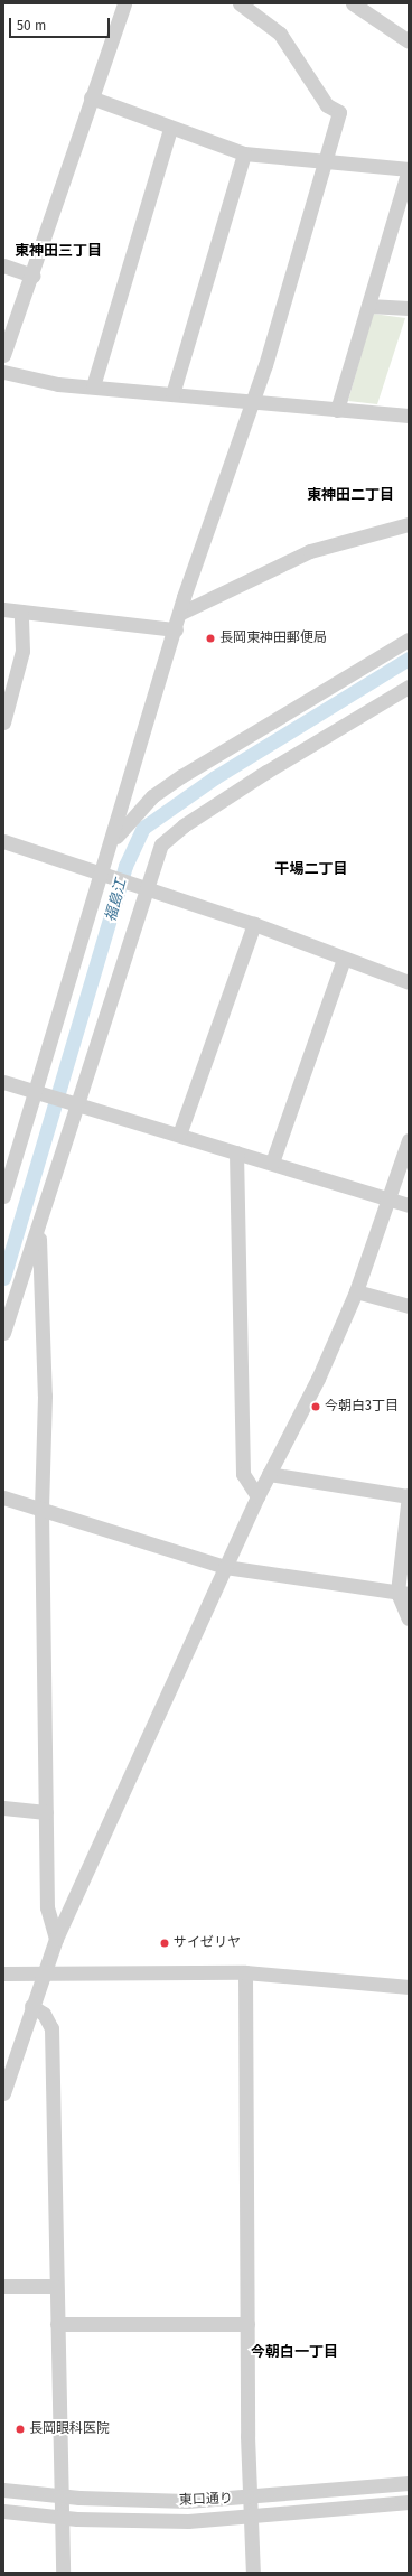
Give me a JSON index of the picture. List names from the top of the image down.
{
  "streets": {
    "street": ["東口通り"]
  },
  "districts": [
    "東神田三丁目",
    "東神田二丁目",
    "干場二丁目",
    "今朝白一丁目"
  ],
  "water": ["福島江"],
  "places": [
    "長岡東神田郵便局",
    "今朝白3丁目",
    "サイゼリヤ",
    "長岡眼科医院"
  ],
  "scale_bar": "50 m"
}
